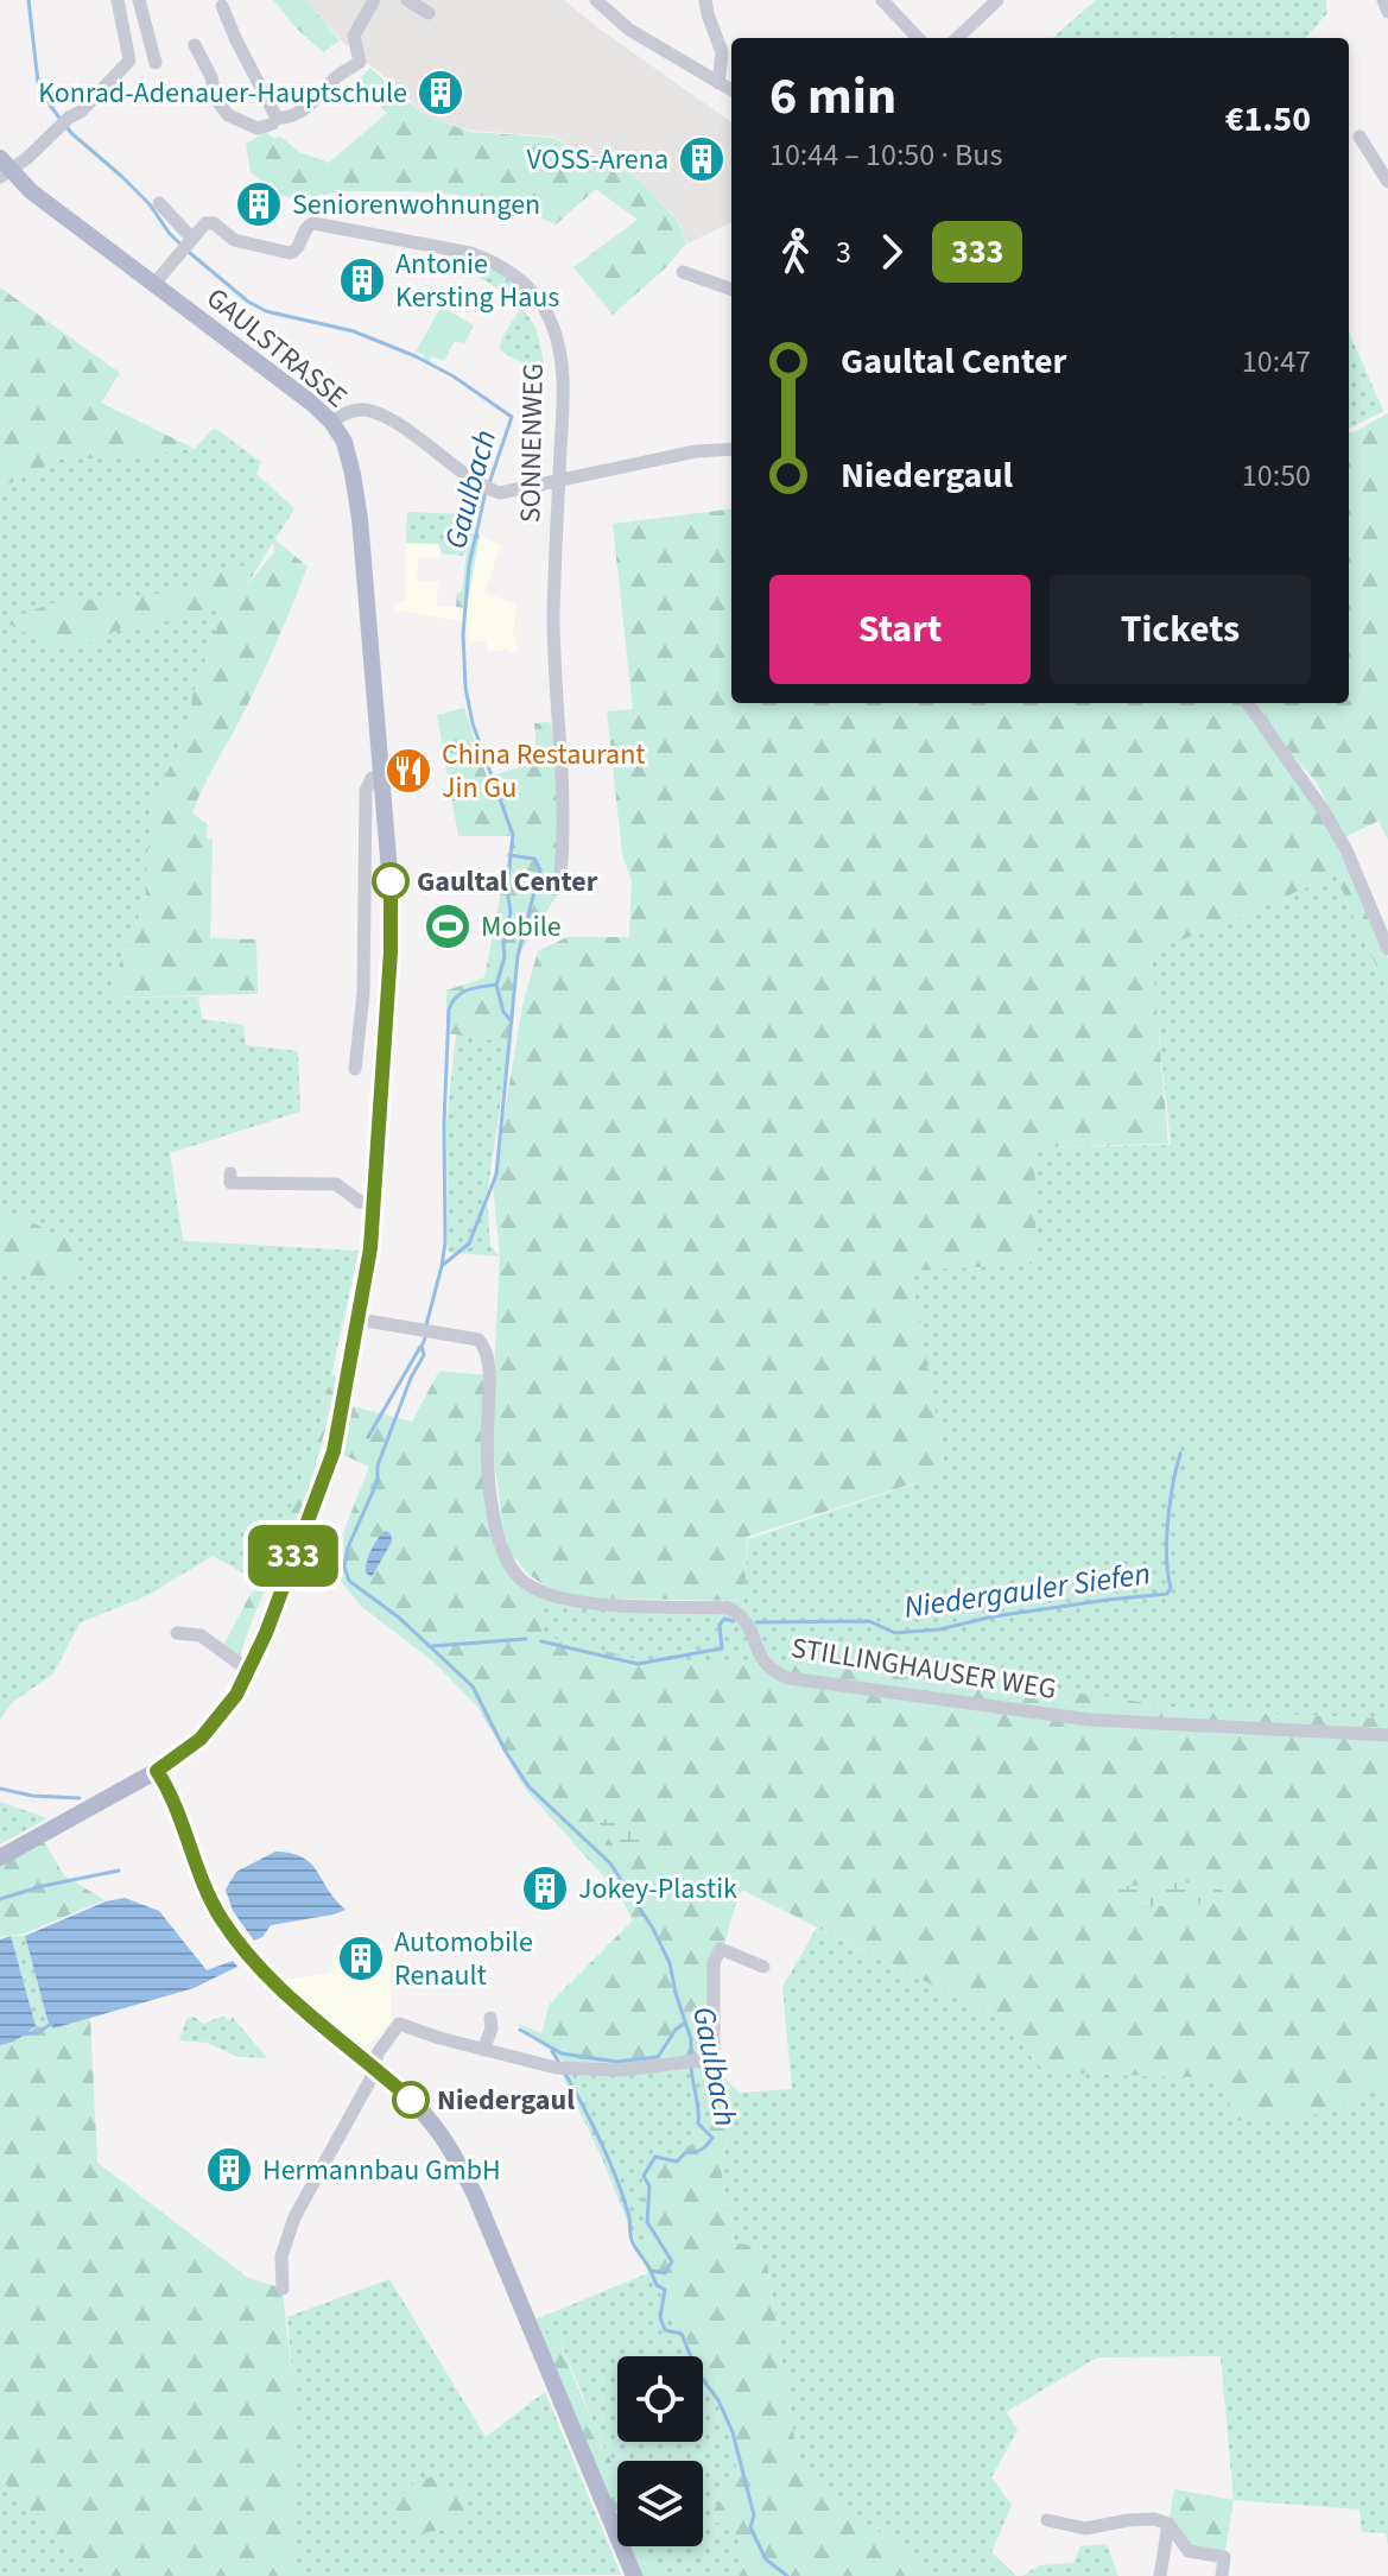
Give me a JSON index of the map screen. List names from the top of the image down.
{
  "streets": {
    "main road": ["GAULSTRASSE"],
    "street": ["SONNENWEG", "STILLINGHAUSER WEG"]
  },
  "crossings": [
    ["GAULSTRASSE", "STILLINGHAUSER WEG"]
  ],
  "water": ["Gaulbach", "Niedergauler Siefen"],
  "places": {
    "building": [
      "Konrad-Adenauer-Hauptschule",
      "VOSS-Arena",
      "Seniorenwohnungen",
      "Antonie Kersting Haus",
      "Jokey-Plastik",
      "Automobile Renault",
      "Hermannbau GmbH"
    ],
    "restaurant": ["China Restaurant Jin Gu"],
    "other": ["Gaultal Center", "Niedergaul"],
    "sports": ["Mobile"]
  },
  "lines": ["bus line 333"],
  "page": {
    "on_map": "333",
    "heading": ["6 min", "10:44 – 10:50 · Bus", "€1.50"],
    "legs": ["3", "333"],
    "list": [
      {
        "name": "Gaultal Center",
        "value": "10:47"
      },
      {
        "name": "Niedergaul",
        "value": "10:50"
      }
    ],
    "buttons": ["Start", "Tickets"]
  }
}
